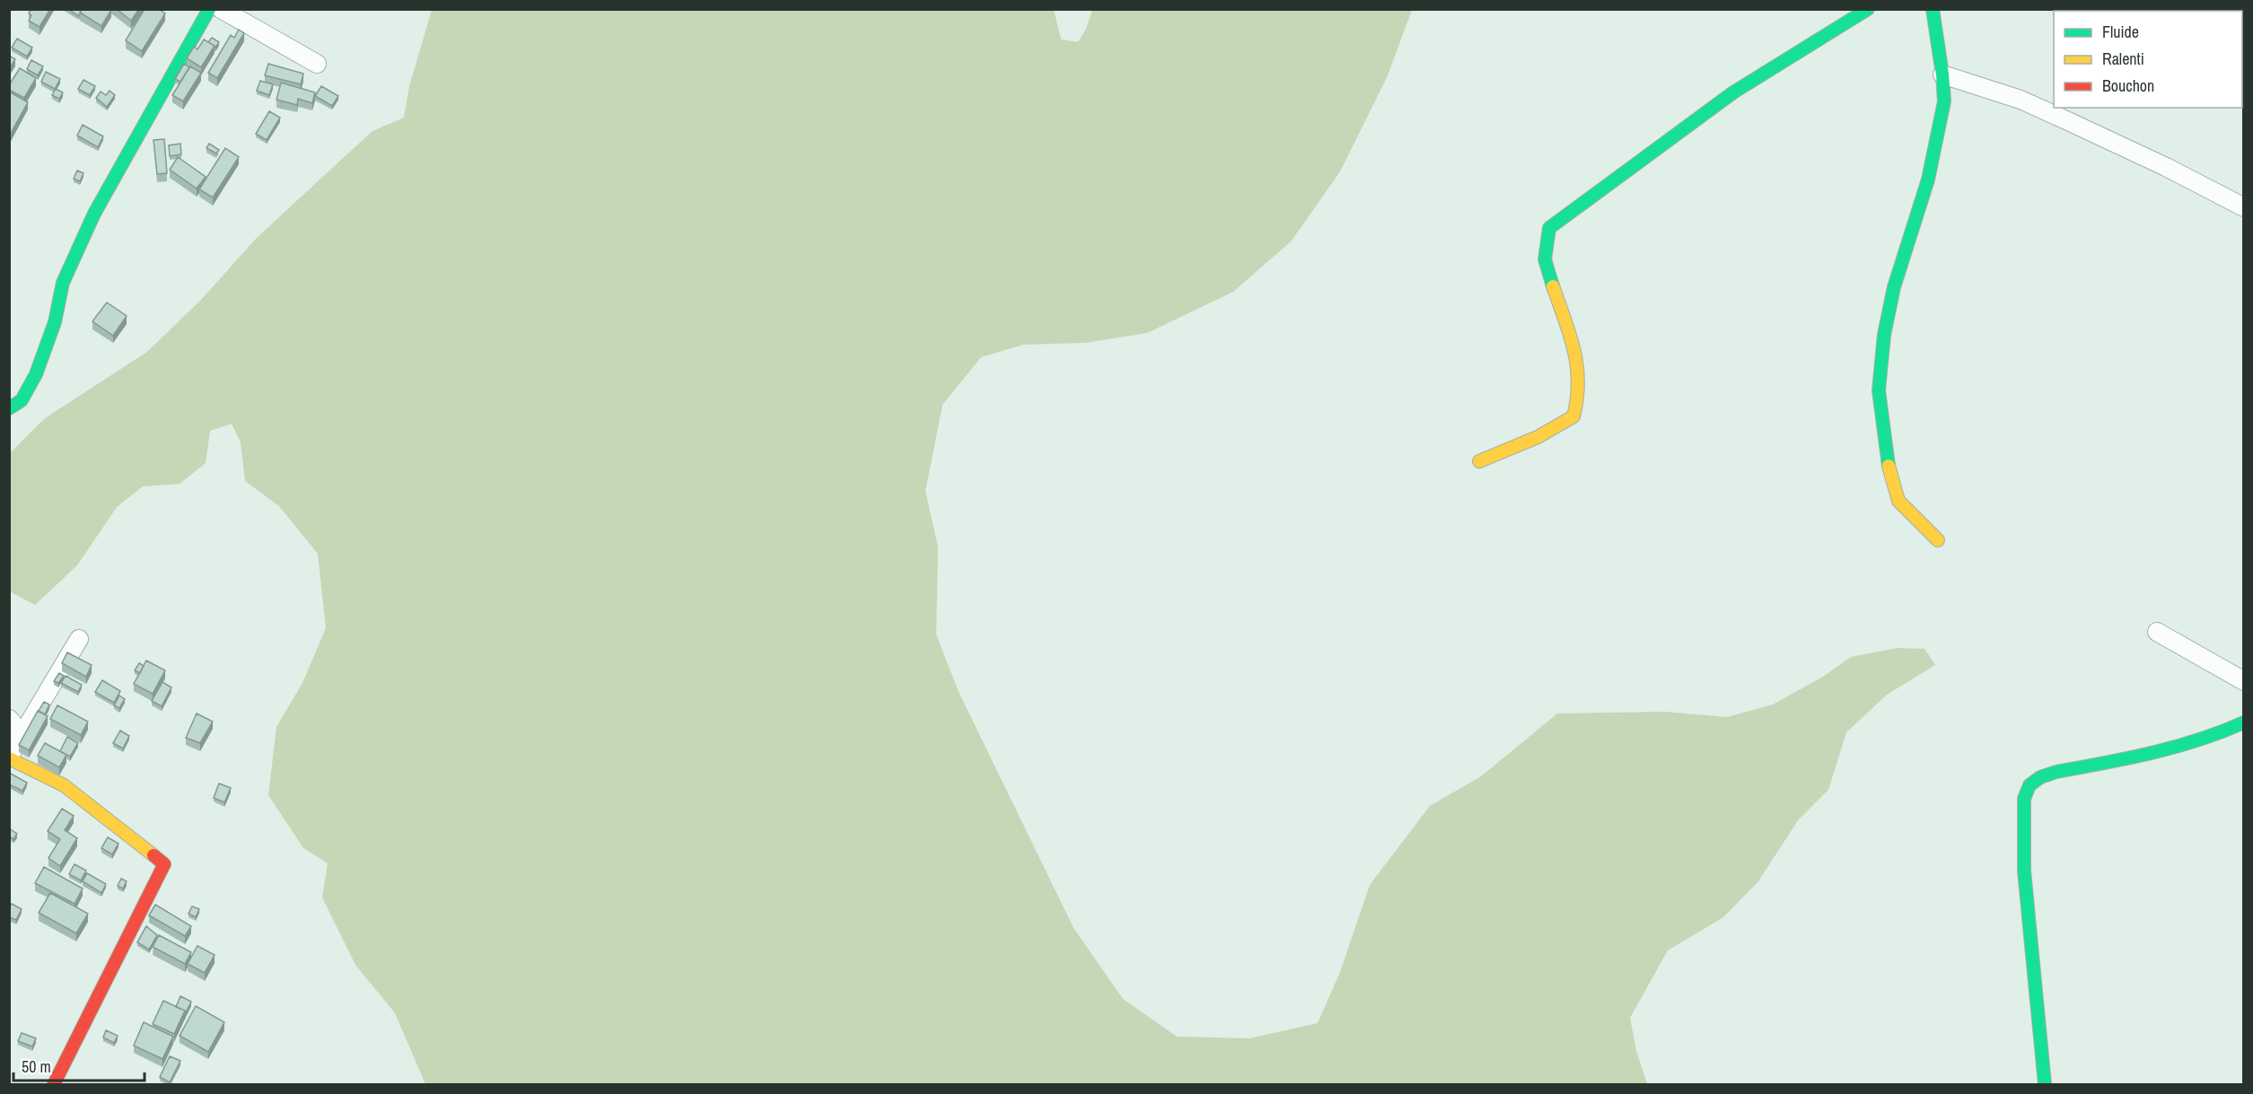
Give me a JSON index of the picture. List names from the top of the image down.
{
  "legend": ["Fluide", "Ralenti", "Bouchon"],
  "scale_bar": "50 m"
}
